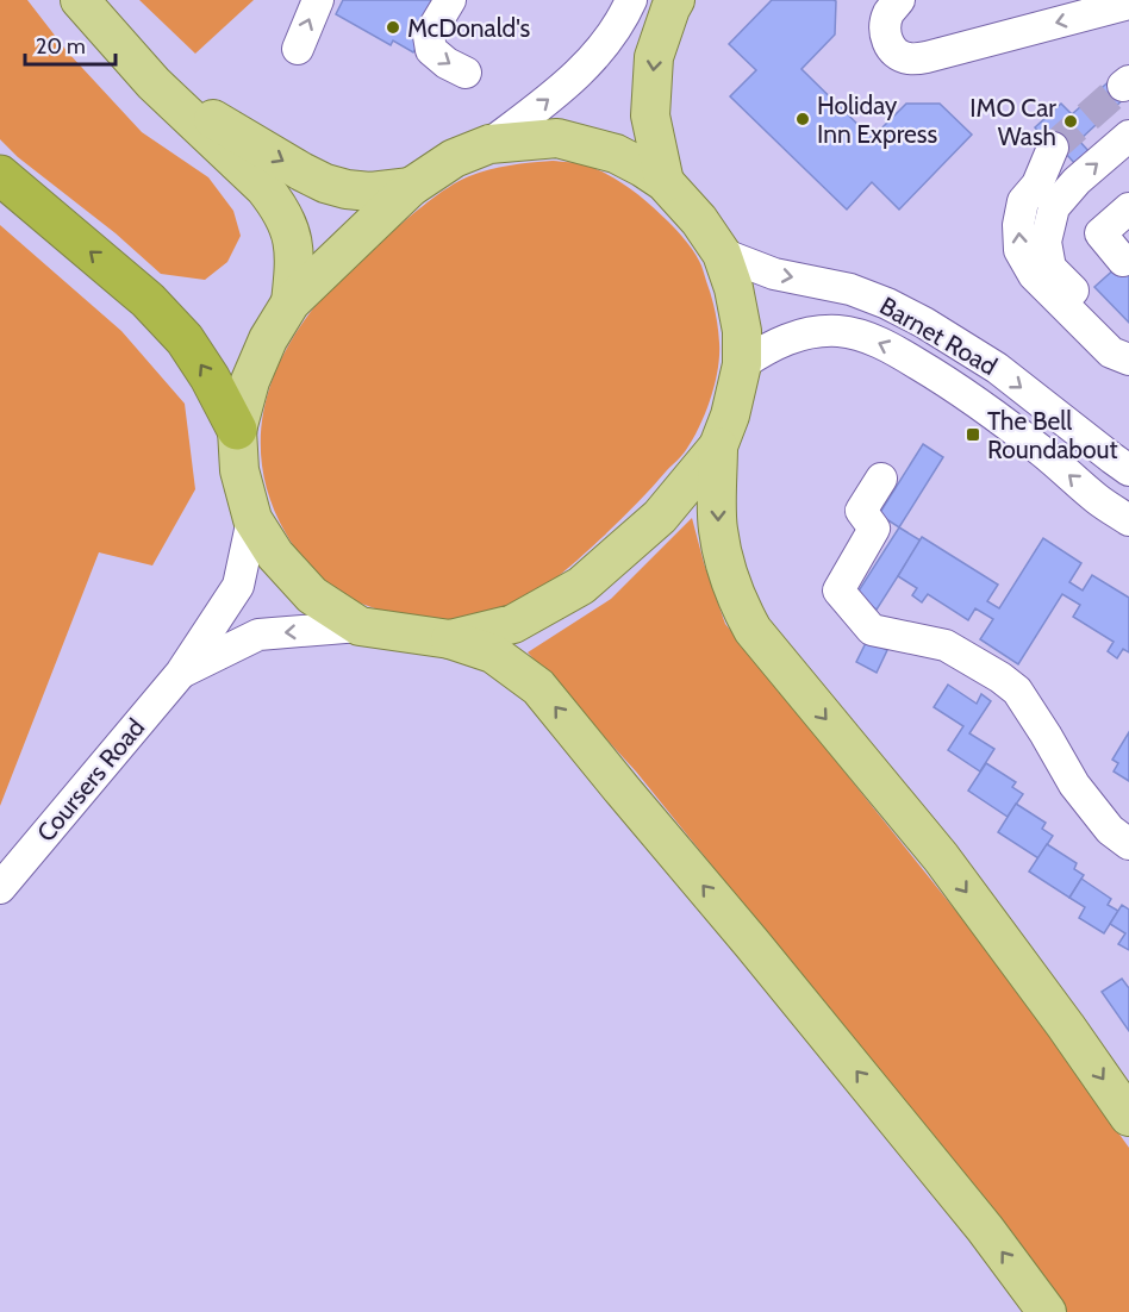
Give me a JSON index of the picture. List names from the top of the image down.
{
  "streets": {
    "street": ["Barnet Road", "Coursers Road"]
  },
  "places": {
    "other": ["McDonald's", "Holiday Inn Express", "IMO Car Wash"],
    "transit": ["The Bell Roundabout"]
  },
  "scale_bar": "20 m"
}
